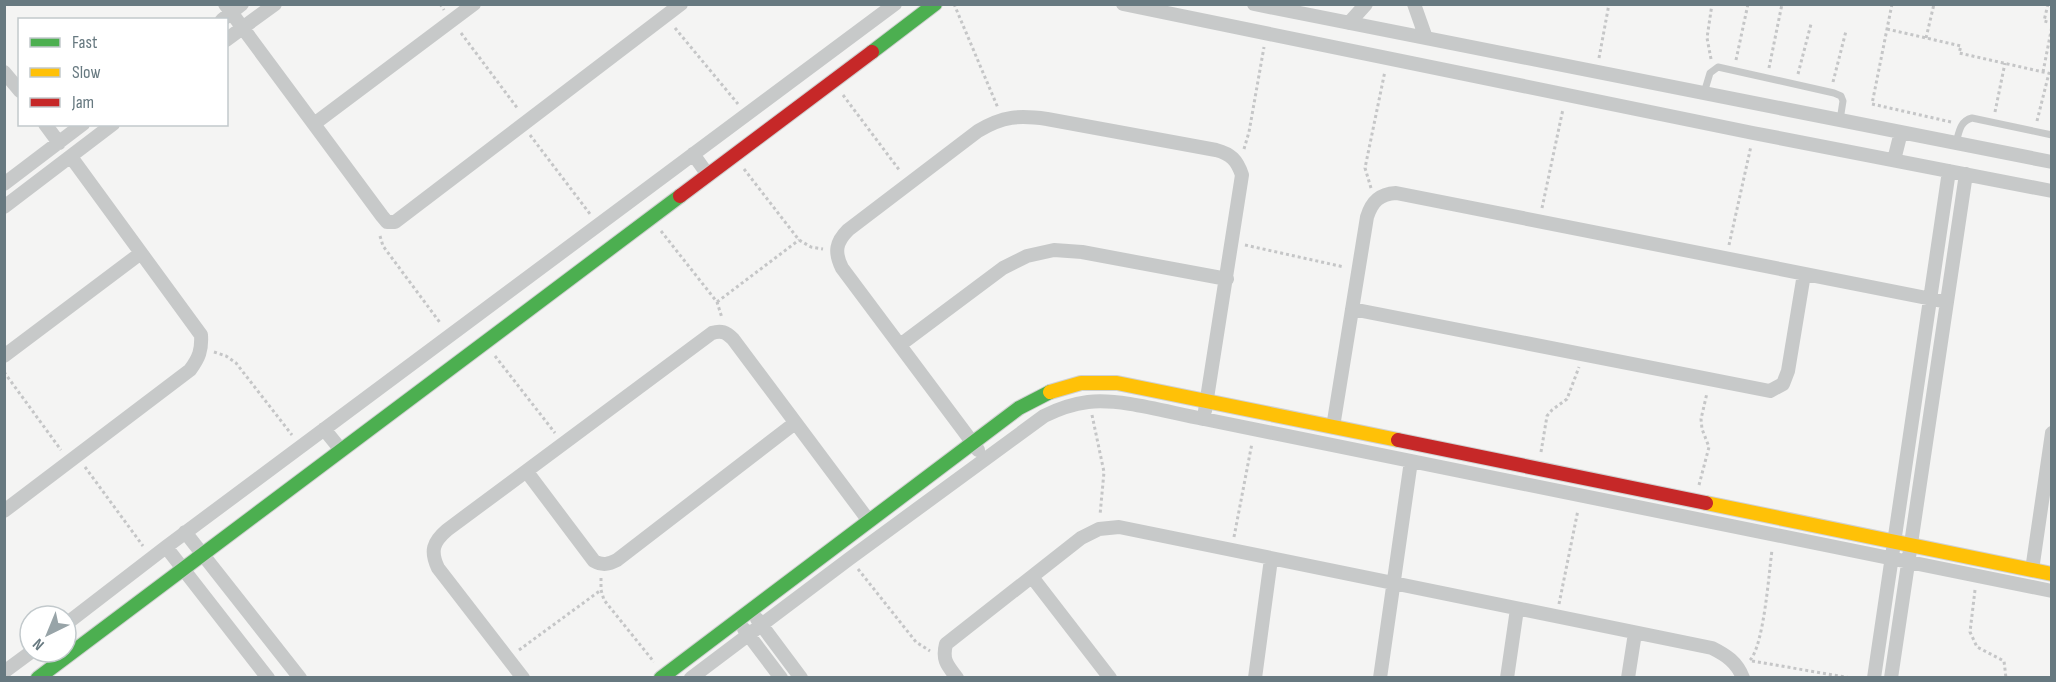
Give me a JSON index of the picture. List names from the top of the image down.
{
  "legend": ["Fast", "Slow", "Jam"],
  "north": "bottom left"
}
